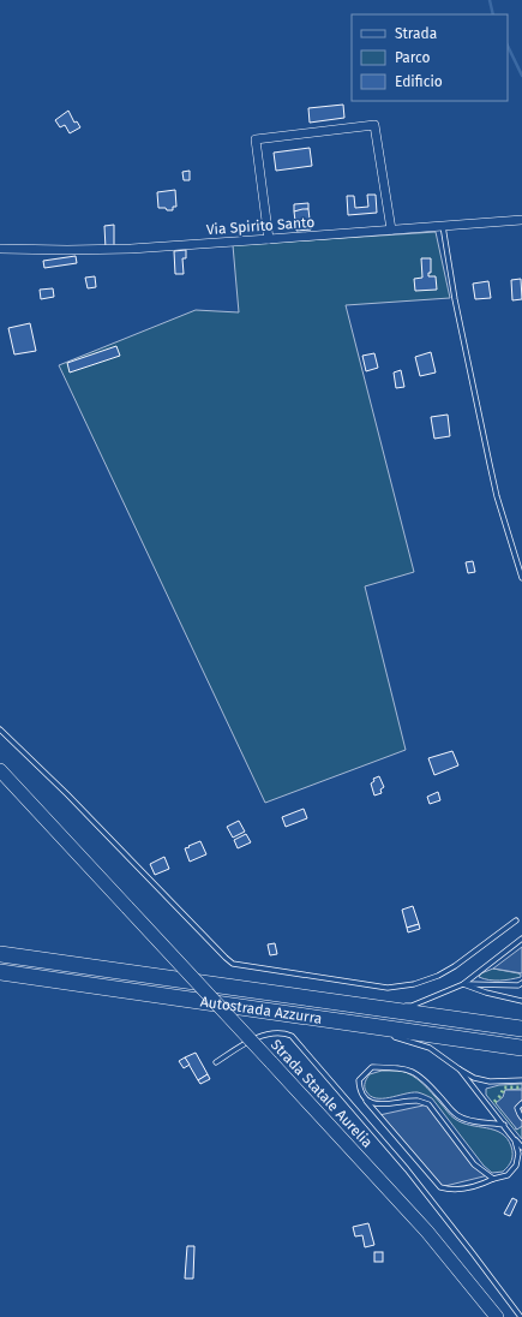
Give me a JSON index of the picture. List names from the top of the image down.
{
  "streets": {
    "highway": ["Autostrada Azzurra"],
    "main road": ["Strada Statale Aurelia"],
    "street": ["Via Spirito Santo"]
  },
  "legend": ["Strada", "Parco", "Edificio"]
}
